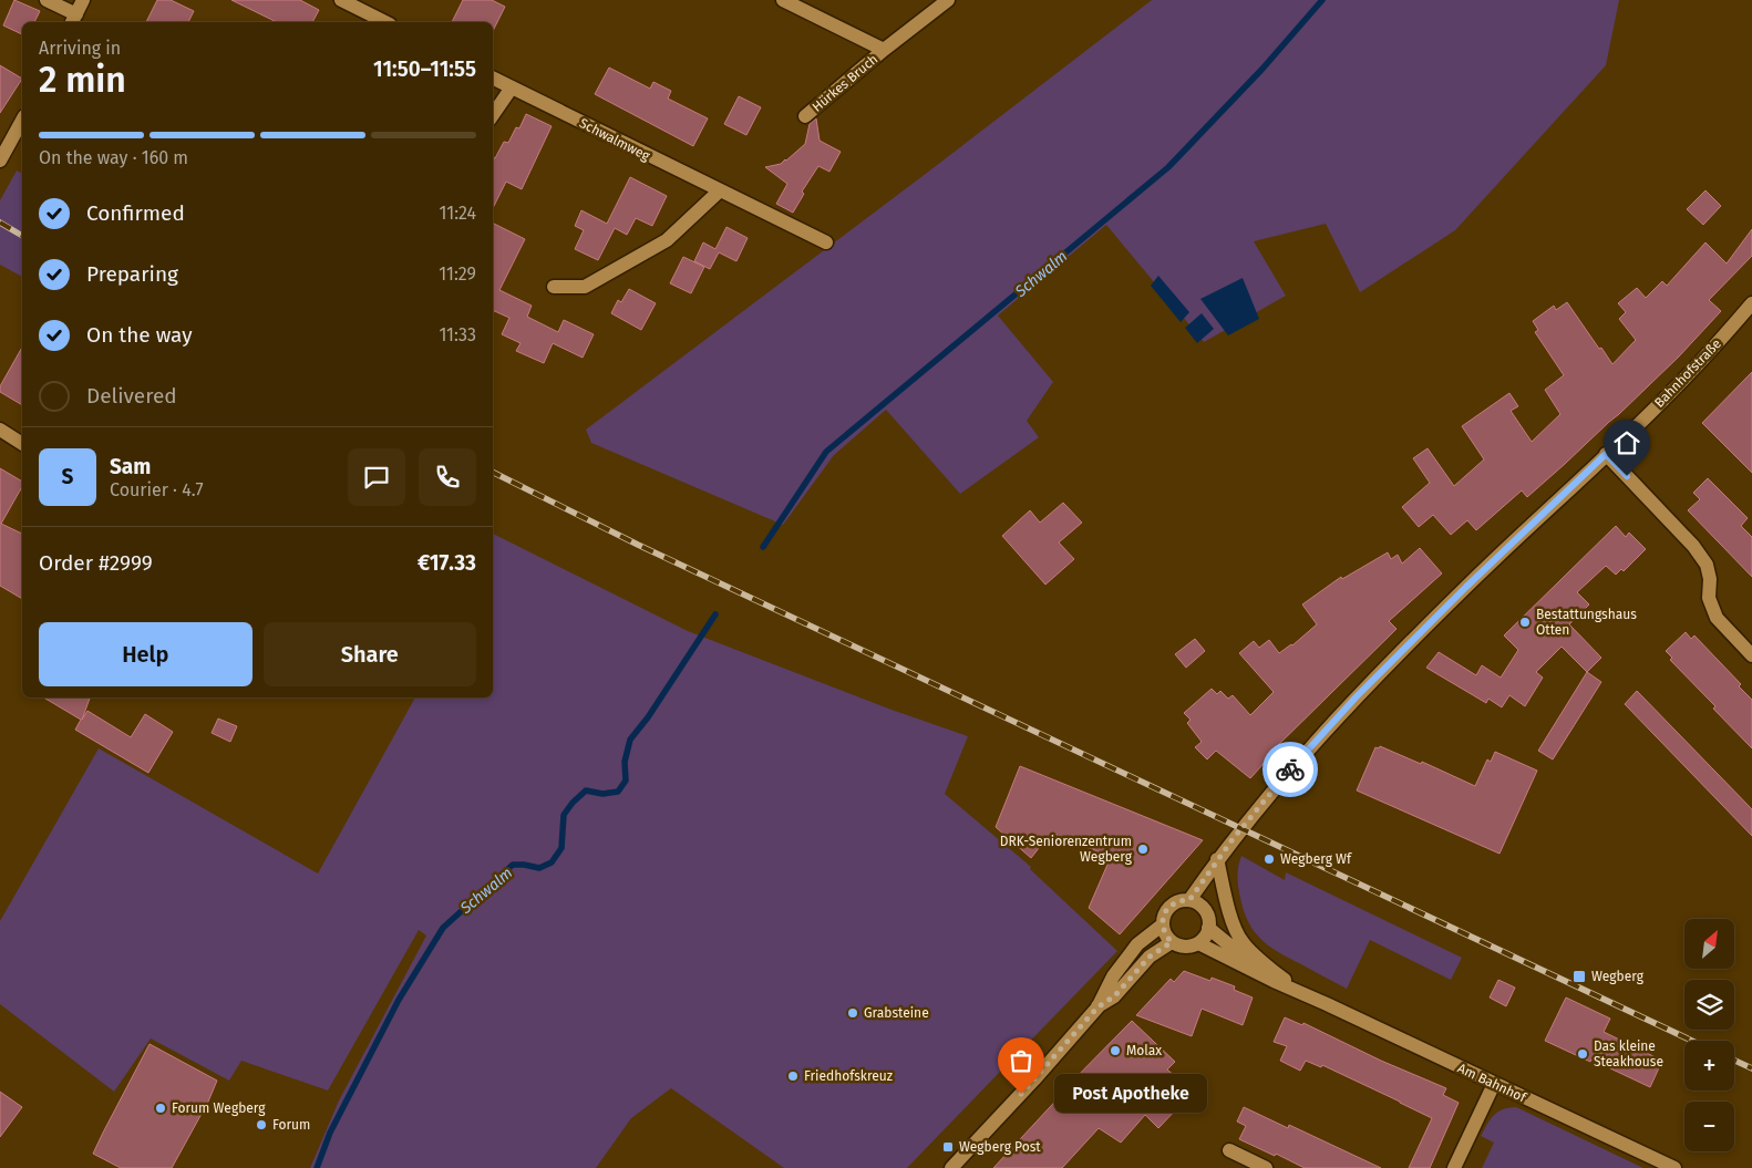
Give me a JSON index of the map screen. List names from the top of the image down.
{
  "streets": {
    "street": [
      "Hürkes Bruch",
      "Schwalmweg",
      "Bahnhofstraße",
      "Am Bahnhof"
    ]
  },
  "crossings": [
    ["Bahnhofstraße", "Am Bahnhof"]
  ],
  "water": ["Schwalm"],
  "places": {
    "other": [
      "Bestattungshaus Otten",
      "DRK-Seniorenzentrum Wegberg",
      "Wegberg Wf",
      "Grabsteine",
      "Molax",
      "Das kleine Steakhouse",
      "Friedhofskreuz",
      "Post Apotheke",
      "Forum Wegberg",
      "Forum"
    ],
    "transit": ["Wegberg", "Wegberg Post"]
  },
  "north": "top right",
  "page": {
    "heading": ["2 min", "Arriving in", "11:50–11:55"],
    "panel": [
      "Sam",
      "Courier · 4.7",
      "Order #2999",
      "€17.33"
    ],
    "bar": "On the way · 160 m",
    "list": [
      ["Confirmed", "11:24"],
      ["Preparing", "11:29"],
      ["On the way", "11:33"],
      "Delivered"
    ],
    "round": "S",
    "buttons": ["Help", "Share"],
    "map_buttons": ["+", "−"],
    "bubble": "Post Apotheke"
  }
}
